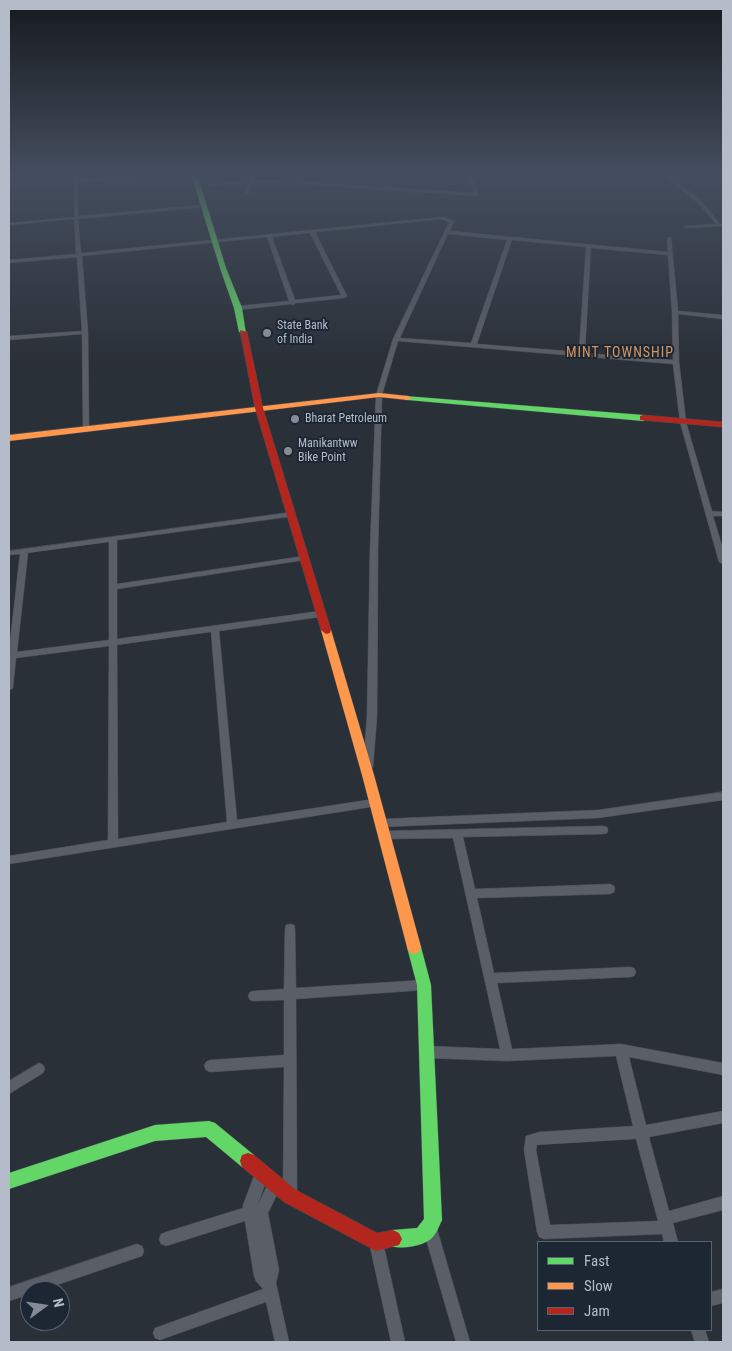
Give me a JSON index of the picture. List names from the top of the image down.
{
  "districts": ["MINT TOWNSHIP"],
  "places": ["State Bank of India", "Bharat Petroleum", "Manikantww Bike Point"],
  "legend": ["Fast", "Slow", "Jam"],
  "north": "right"
}
